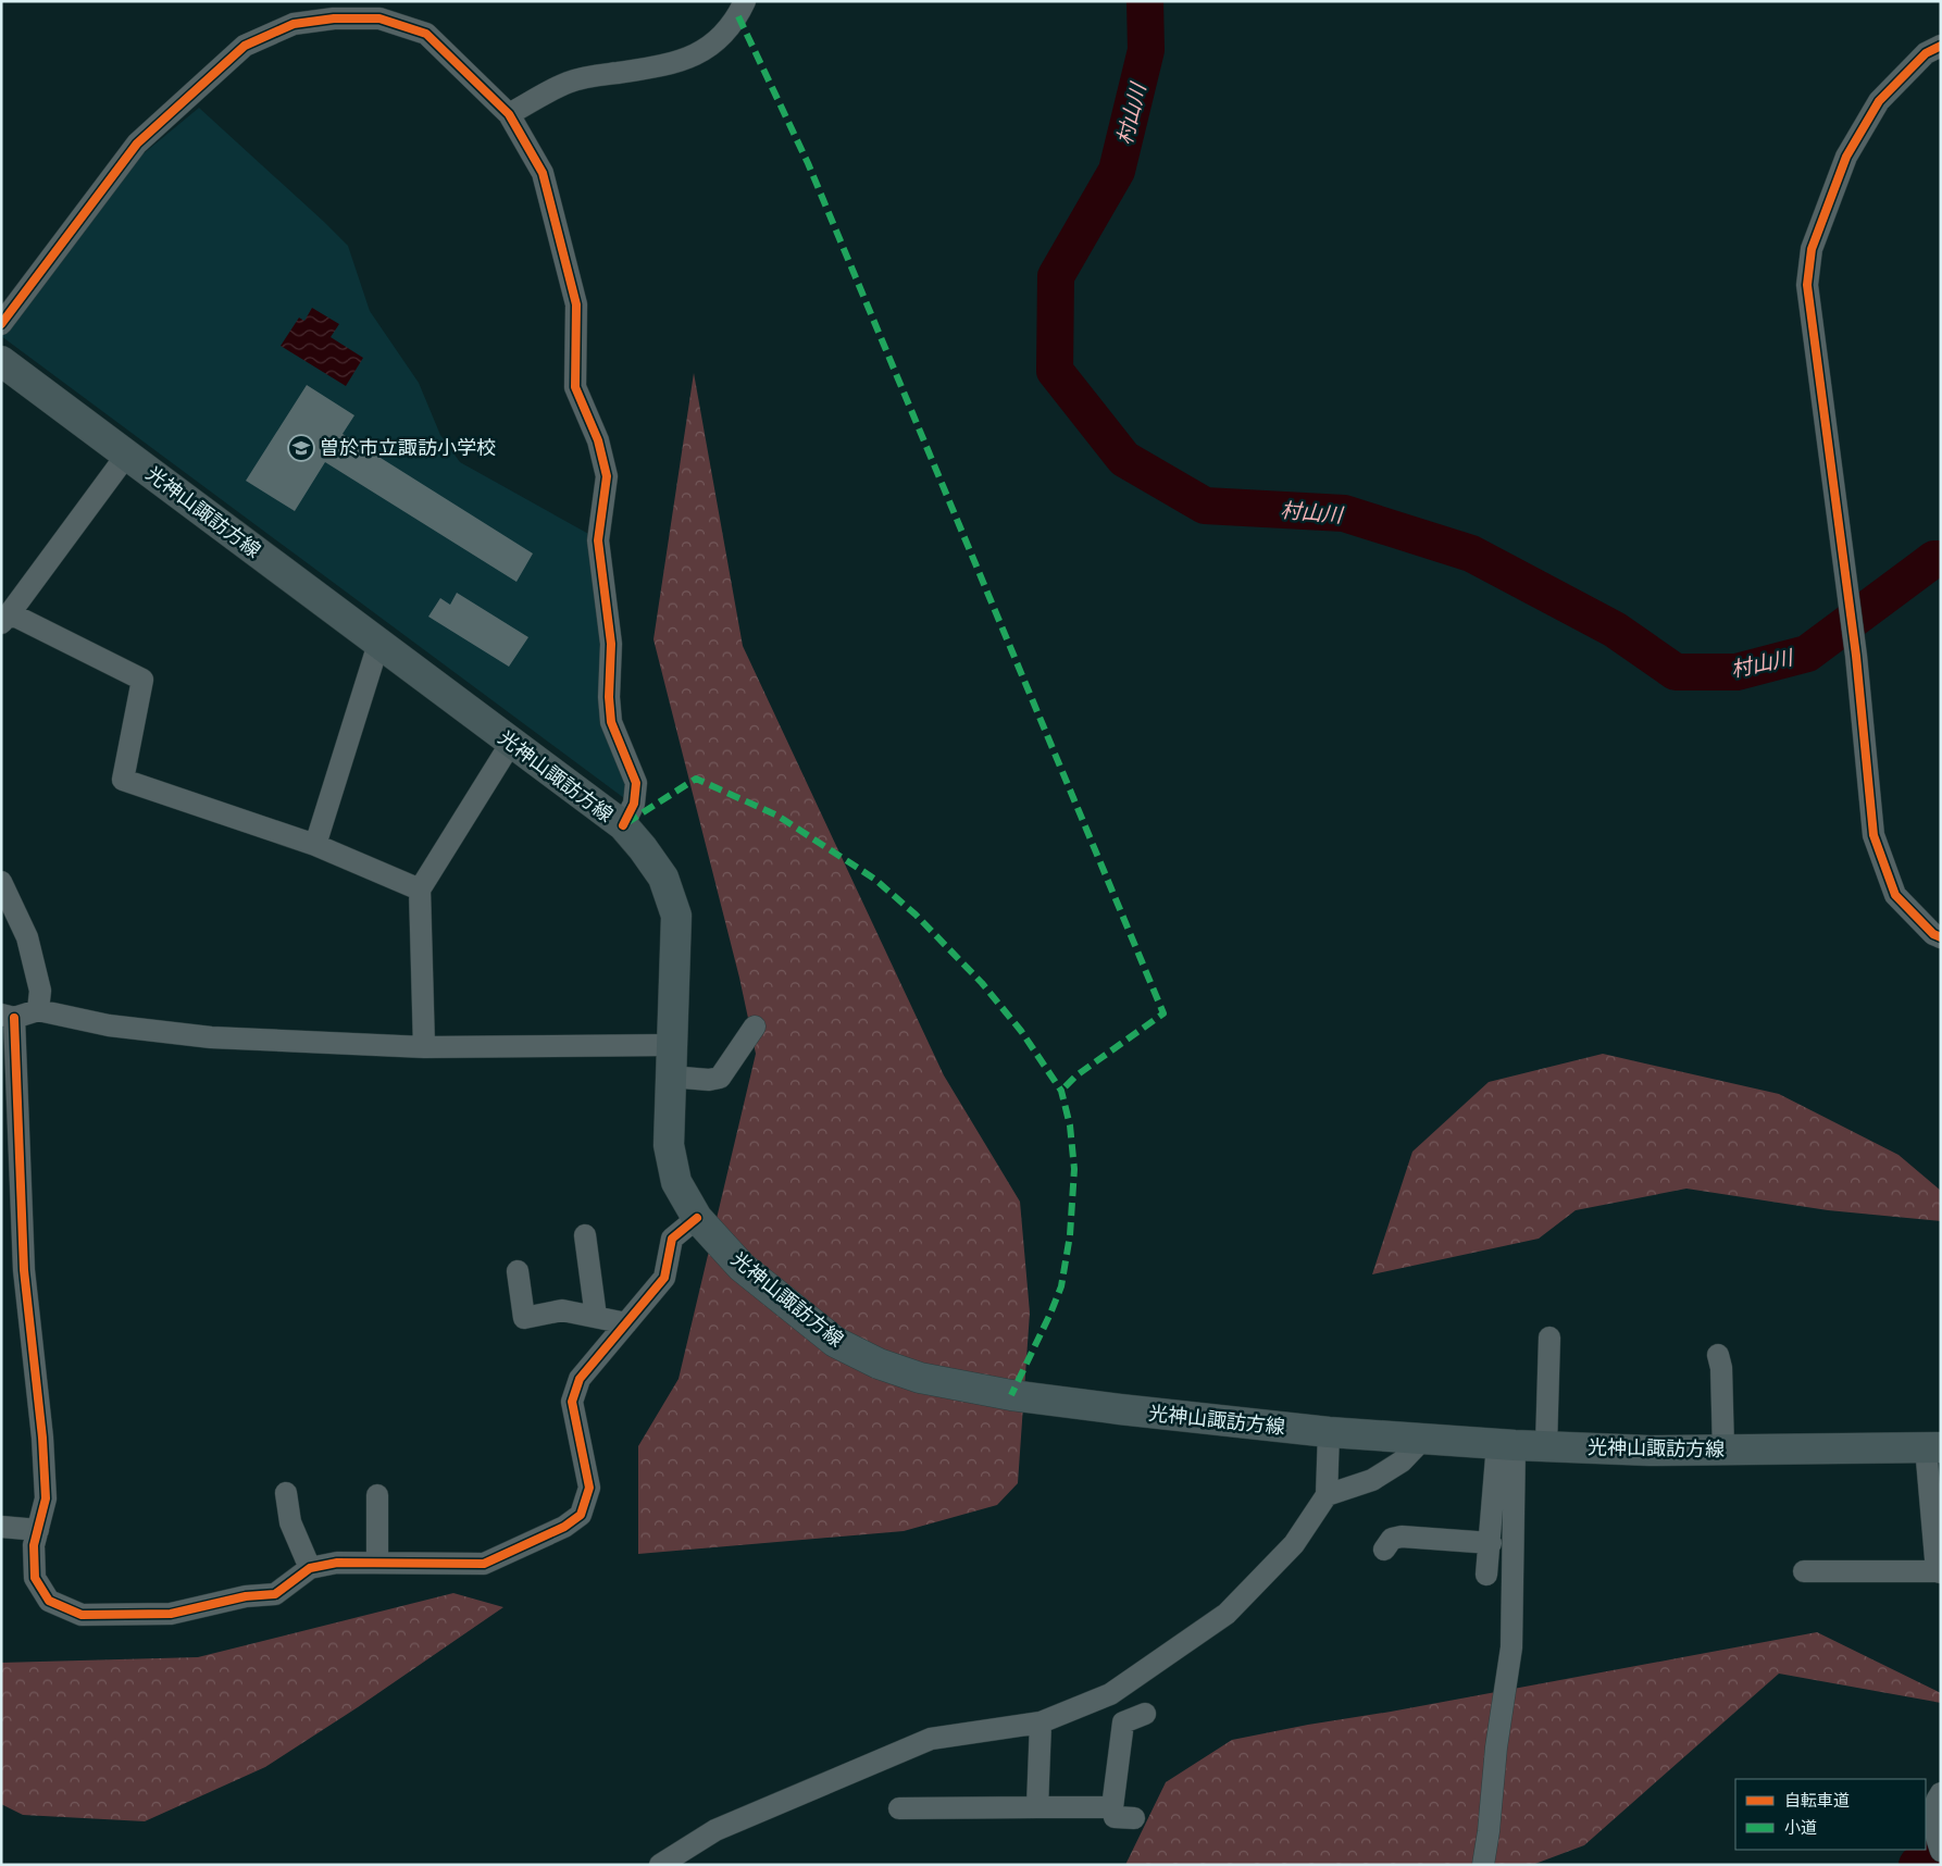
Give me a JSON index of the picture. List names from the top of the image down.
{
  "streets": {
    "main road": ["光神山諏訪方線"]
  },
  "water": ["村山川"],
  "places": {
    "school or university": ["曽於市立諏訪小学校"]
  },
  "legend": ["自転車道", "小道"]
}
